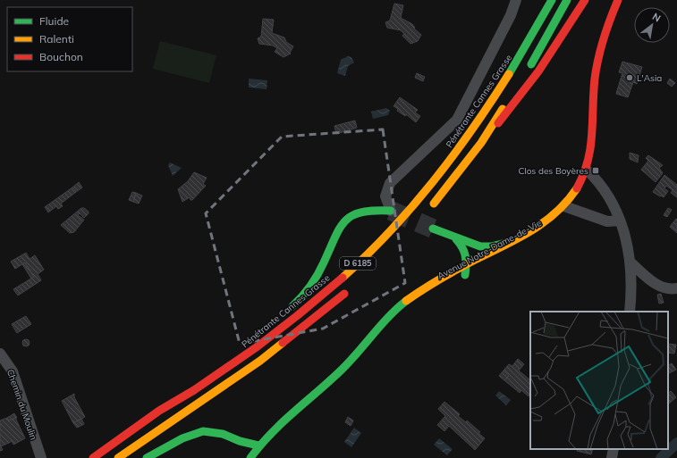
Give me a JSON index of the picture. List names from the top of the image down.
{
  "streets": {
    "main road": ["Pénétrante Cannes Grasse", "Avenue Notre-Dame-de-Vie", "D 6185"],
    "street": ["Chemin du Moulin"]
  },
  "places": {
    "other": ["L'Asia"],
    "transit": ["Clos des Boyères"]
  },
  "legend": ["Fluide", "Ralenti", "Bouchon"],
  "north": "top right"
}
